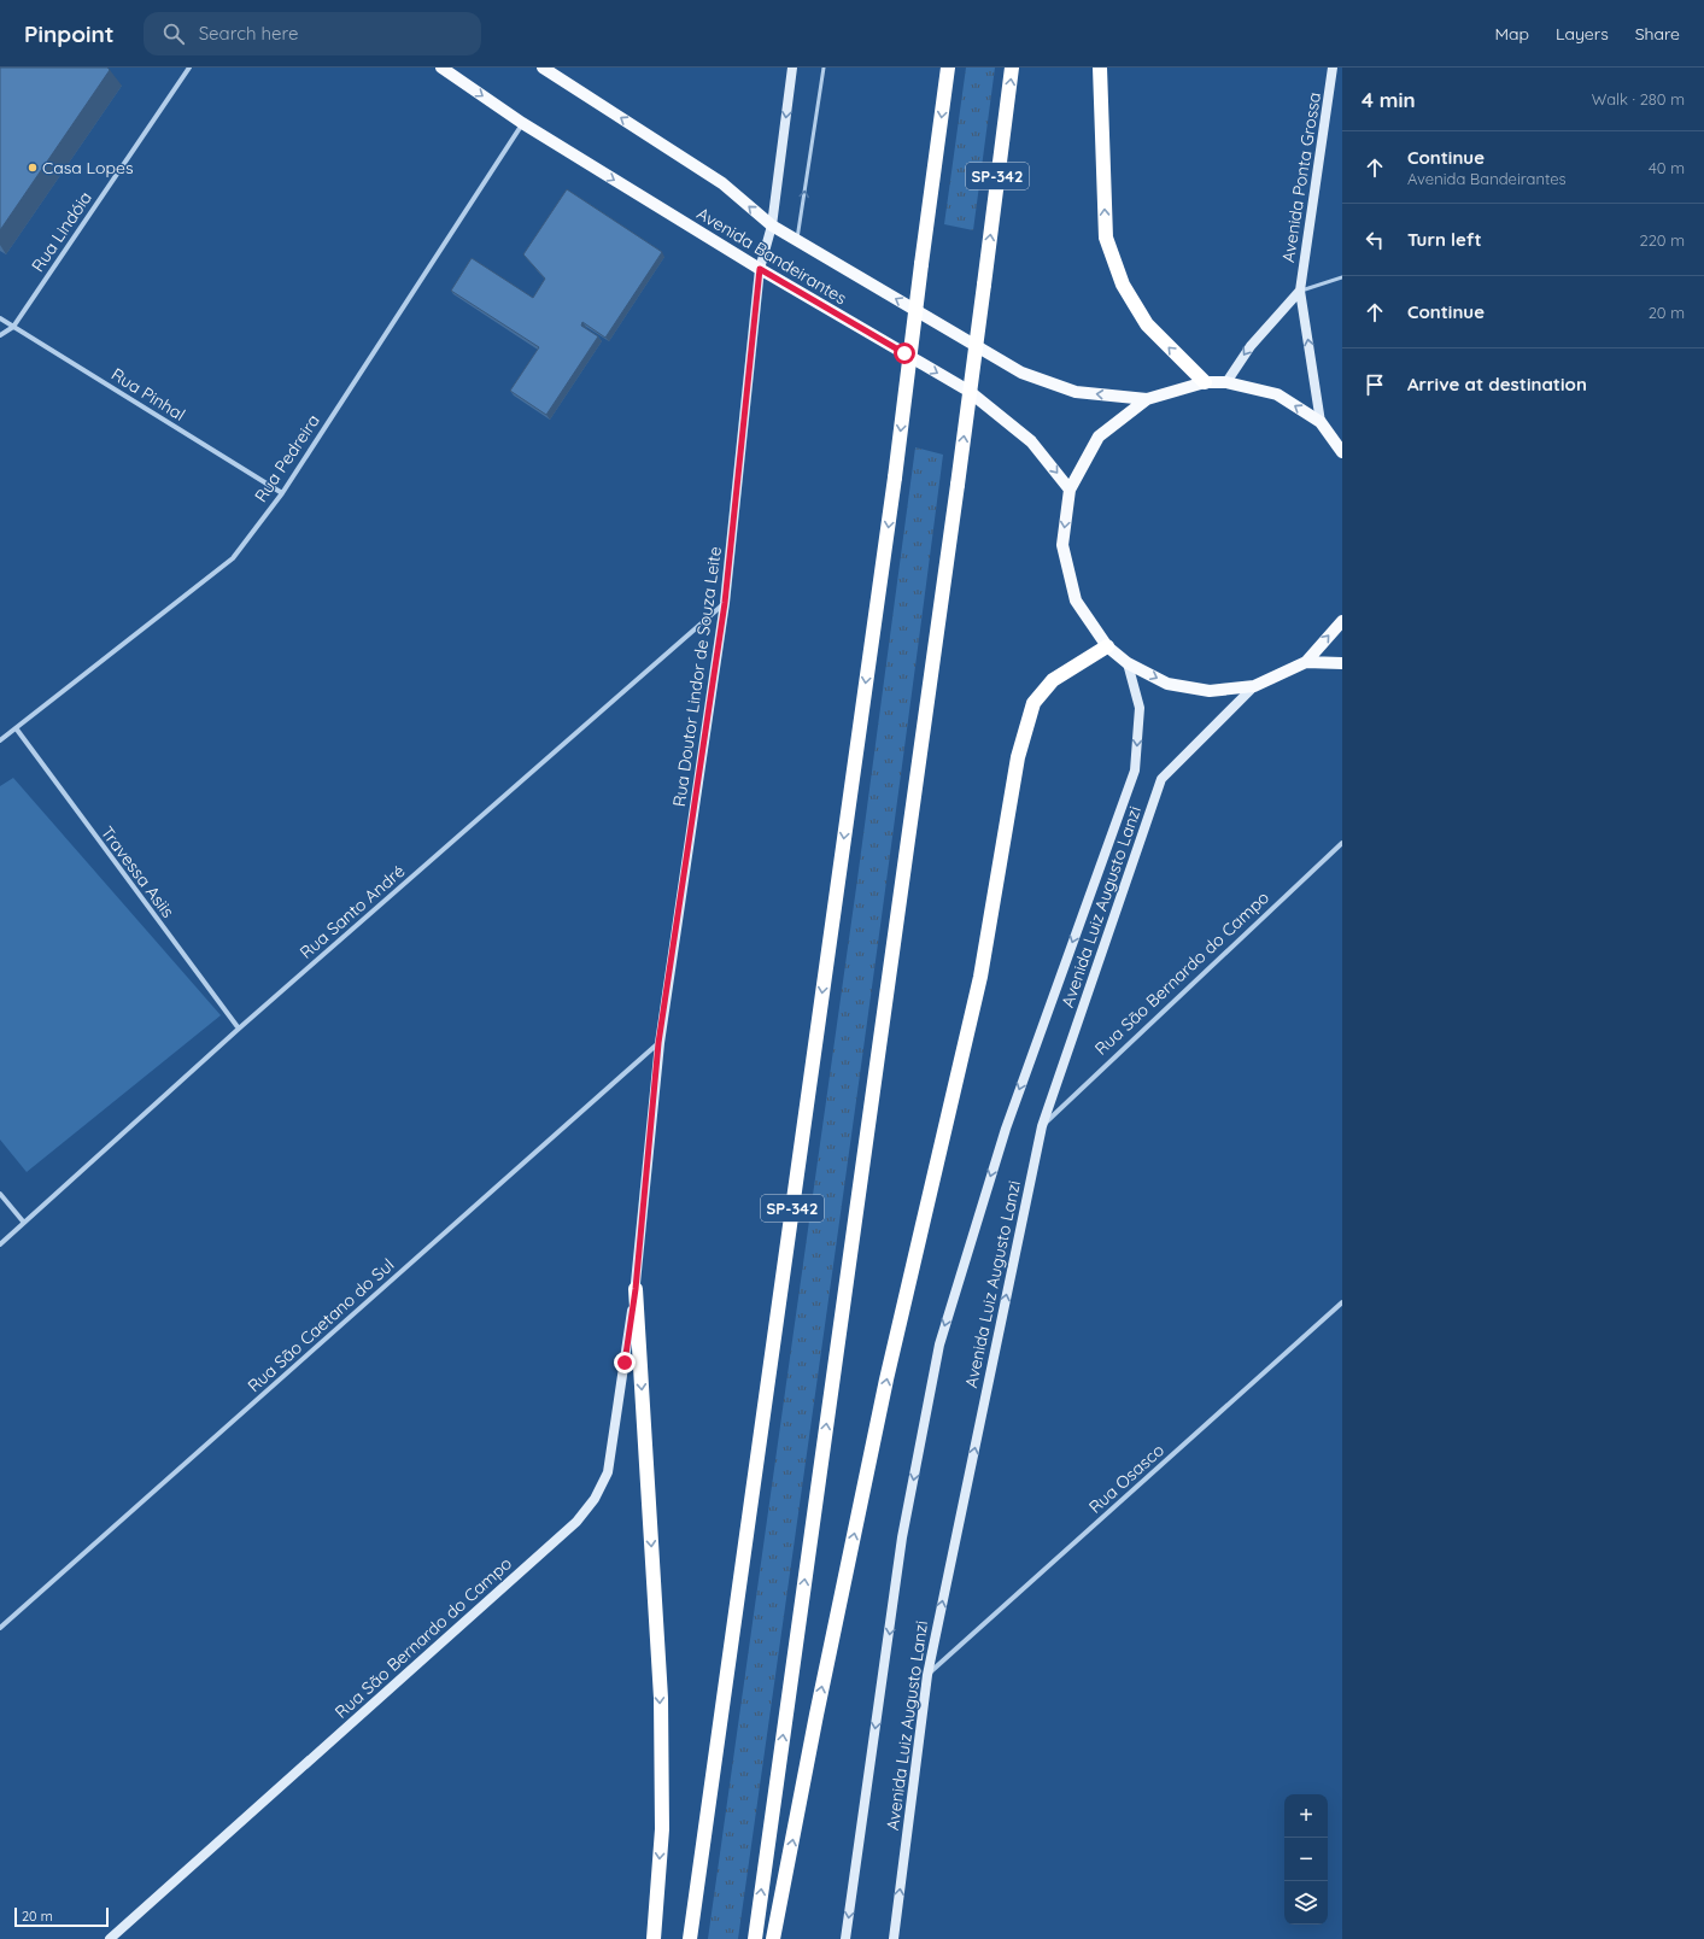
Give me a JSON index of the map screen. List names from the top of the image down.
{
  "streets": {
    "highway": ["SP-342"],
    "main road": ["Avenida Bandeirantes"],
    "street": [
      "Avenida Ponta Grossa",
      "Rua Lindóia",
      "Rua Pinhal",
      "Rua Pedreira",
      "Rua Doutor Lindor de Souza Leite",
      "Travessa Asiis",
      "Avenida Luiz Augusto Lanzi",
      "Rua Santo André",
      "Rua São Bernardo do Campo",
      "Rua São Caetano do Sul",
      "Rua Osasco"
    ]
  },
  "crossings": [
    ["Avenida Ponta Grossa", "Avenida Bandeirantes"],
    ["Rua Lindóia", "Rua Pinhal"],
    ["Avenida Bandeirantes", "Rua Pedreira"],
    ["Avenida Bandeirantes", "Rua Doutor Lindor de Souza Leite"],
    ["Avenida Bandeirantes", "Avenida Luiz Augusto Lanzi"],
    ["Rua Pinhal", "Rua Pedreira"],
    ["Rua Pedreira", "Travessa Asiis"],
    ["Rua Doutor Lindor de Souza Leite", "Rua Santo André"],
    ["Rua Doutor Lindor de Souza Leite", "Rua São Bernardo do Campo"],
    ["Rua Doutor Lindor de Souza Leite", "Rua São Caetano do Sul"],
    ["Travessa Asiis", "Rua Santo André"],
    ["Avenida Luiz Augusto Lanzi", "Rua São Bernardo do Campo"],
    ["Avenida Luiz Augusto Lanzi", "Rua Osasco"]
  ],
  "one_way": ["Avenida Ponta Grossa"],
  "places": ["Casa Lopes"],
  "scale_bar": "20 m",
  "page": {
    "header": "Pinpoint",
    "search": "Search here",
    "nav": ["Map", "Layers", "Share"],
    "heading": ["4 min", "Walk · 280 m"],
    "list": [
      ["Continue", "Avenida Bandeirantes", "40 m"],
      ["Turn left", "220 m"],
      ["Continue", "20 m"],
      "Arrive at destination"
    ],
    "map_buttons": ["+", "−"],
    "scale": "20 m"
  }
}
